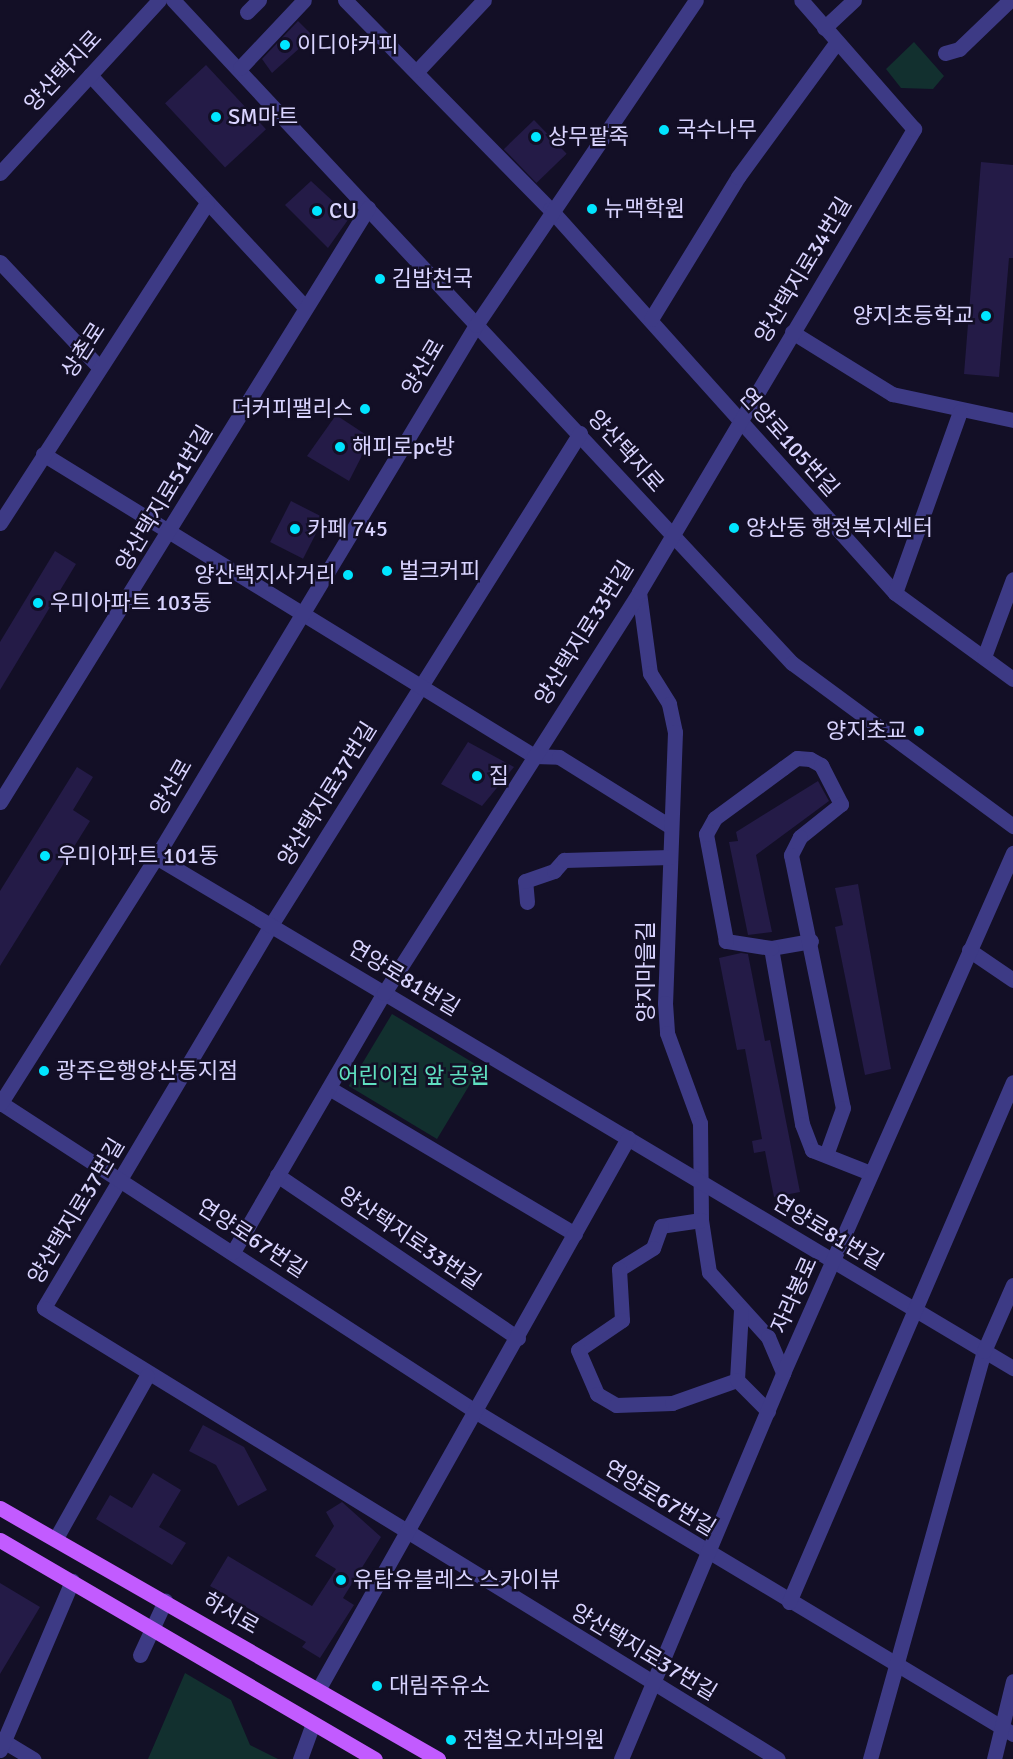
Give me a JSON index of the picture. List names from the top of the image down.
{
  "streets": {
    "main road": ["하서로"],
    "street": [
      "양산택지로",
      "양산택지로34번길",
      "상촌로",
      "양산로",
      "연양로105번길",
      "양산택지로51번길",
      "양산택지로33번길",
      "양산택지로37번길",
      "양지마을길",
      "연양로81번길",
      "연양로67번길",
      "자라봉로"
    ]
  },
  "crossings": [
    ["양산택지로", "양산택지로34번길"],
    ["양산택지로", "양산로"],
    ["양산택지로", "양산택지로51번길"],
    ["양산택지로", "양산택지로33번길"],
    ["양산택지로", "양산택지로37번길"],
    ["양산택지로34번길", "연양로105번길"],
    ["양산택지로34번길", "양산택지로33번길"],
    ["양산로", "연양로105번길"],
    ["양산로", "연양로81번길"],
    ["양산로", "연양로67번길"],
    ["양산택지로33번길", "양지마을길"],
    ["양산택지로33번길", "연양로81번길"],
    ["양산택지로33번길", "연양로67번길"],
    ["양산택지로37번길", "연양로81번길"],
    ["양산택지로37번길", "연양로67번길"],
    ["양산택지로37번길", "자라봉로"],
    ["양지마을길", "연양로81번길"],
    ["양지마을길", "자라봉로"],
    ["연양로81번길", "자라봉로"],
    ["연양로67번길", "자라봉로"]
  ],
  "parks": ["어린이집 앞 공원"],
  "places": [
    "이디야커피",
    "SM마트",
    "국수나무",
    "상무팥죽",
    "뉴맥학원",
    "CU",
    "김밥천국",
    "양지초등학교",
    "더커피팰리스",
    "해피로pc방",
    "양산동 행정복지센터",
    "카페 745",
    "벌크커피",
    "양산택지사거리",
    "우미아파트 103동",
    "양지초교",
    "집",
    "우미아파트 101동",
    "광주은행양산동지점",
    "유탑유블레스 스카이뷰",
    "대림주유소",
    "전철오치과의원"
  ]
}
